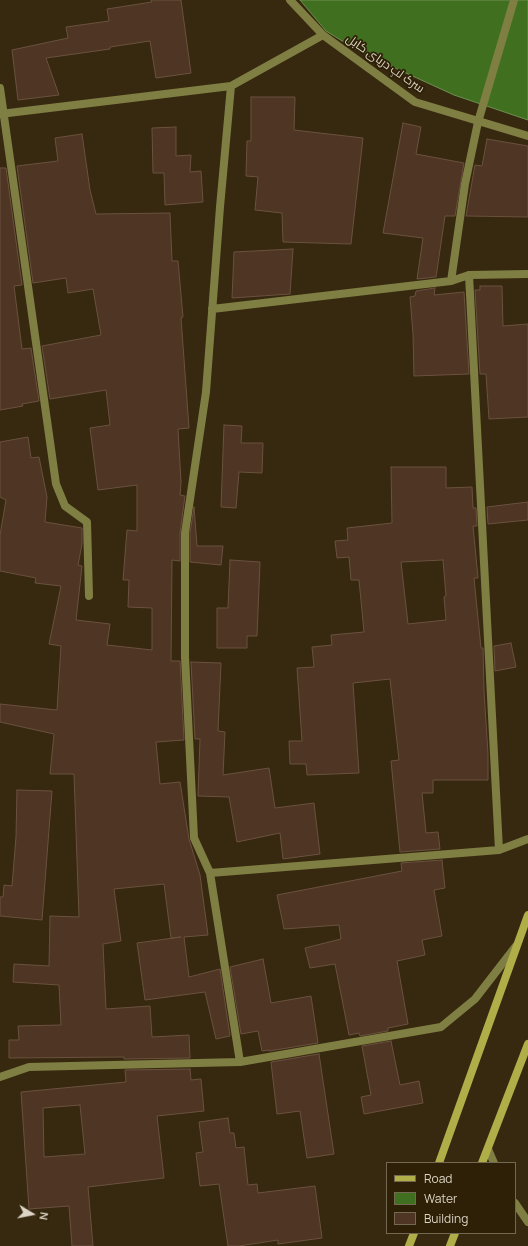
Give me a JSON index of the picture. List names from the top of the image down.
{
  "streets": {
    "street": ["سرک لبِ دریای کابل"]
  },
  "legend": ["Road", "Water", "Building"],
  "north": "right"
}
